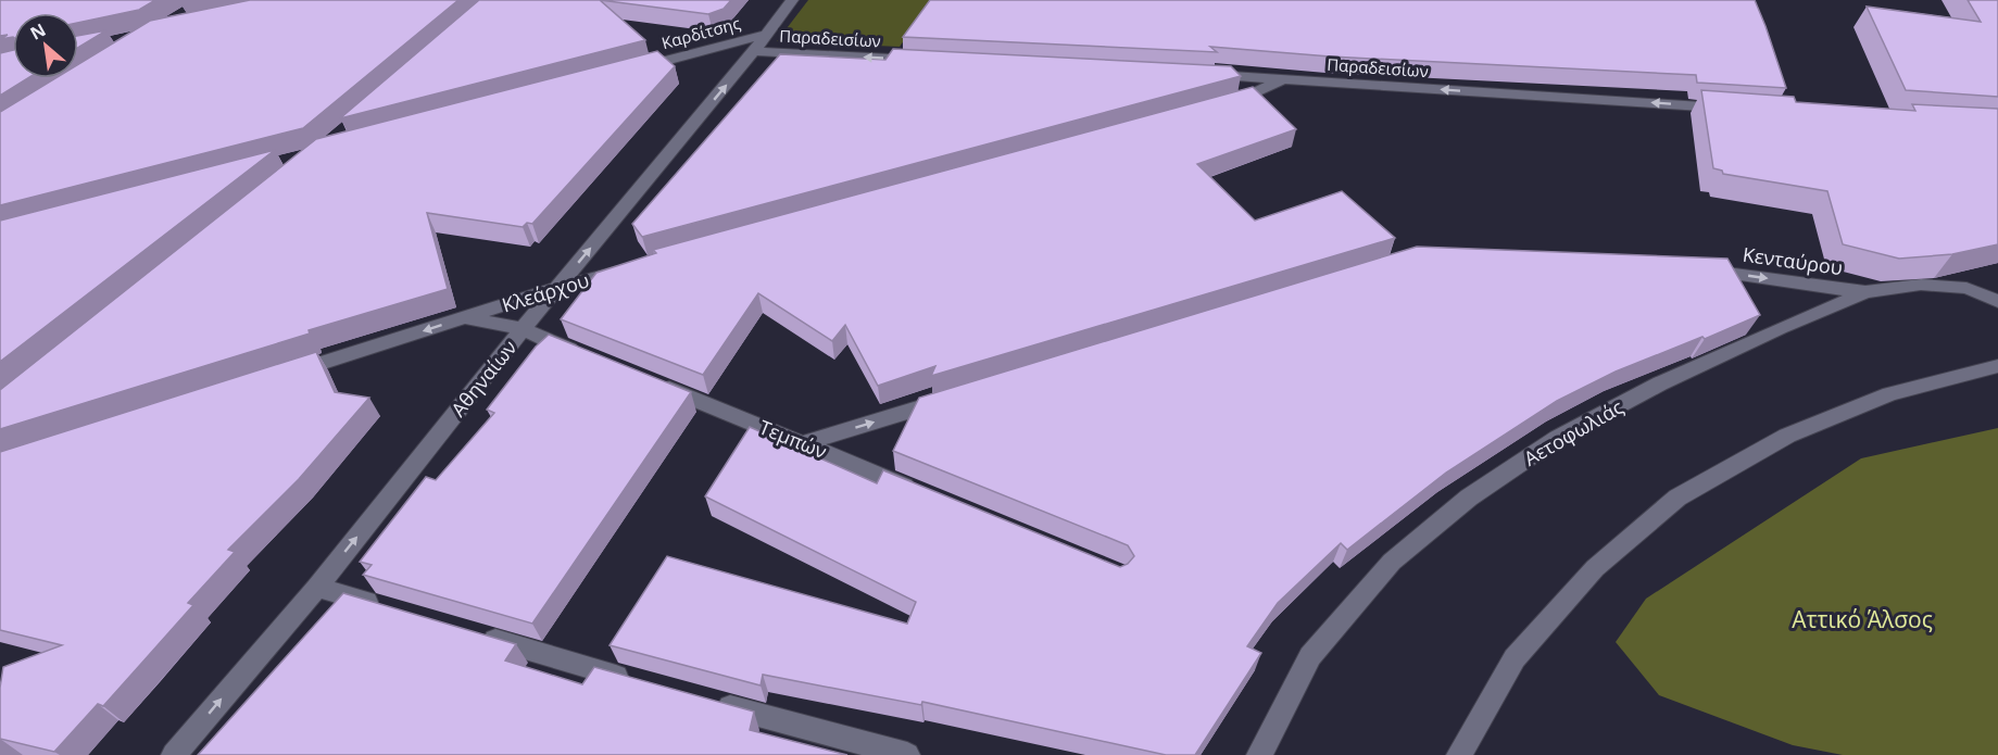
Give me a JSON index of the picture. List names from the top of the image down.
{
  "streets": {
    "street": [
      "Καρδίτσης",
      "Παραδεισίων",
      "Κενταύρου",
      "Κλεάρχου",
      "Αθηναίων",
      "Αετοφωλιάς",
      "Τεμπών"
    ]
  },
  "crossings": [
    ["Καρδίτσης", "Αθηναίων"],
    ["Παραδεισίων", "Αθηναίων"],
    ["Κενταύρου", "Αετοφωλιάς"],
    ["Κλεάρχου", "Αθηναίων"]
  ],
  "one_way": [
    "Παραδεισίων",
    "Κενταύρου",
    "Κλεάρχου",
    "Αθηναίων"
  ],
  "parks": ["Αττικό Άλσος"],
  "north": "top left"
}
